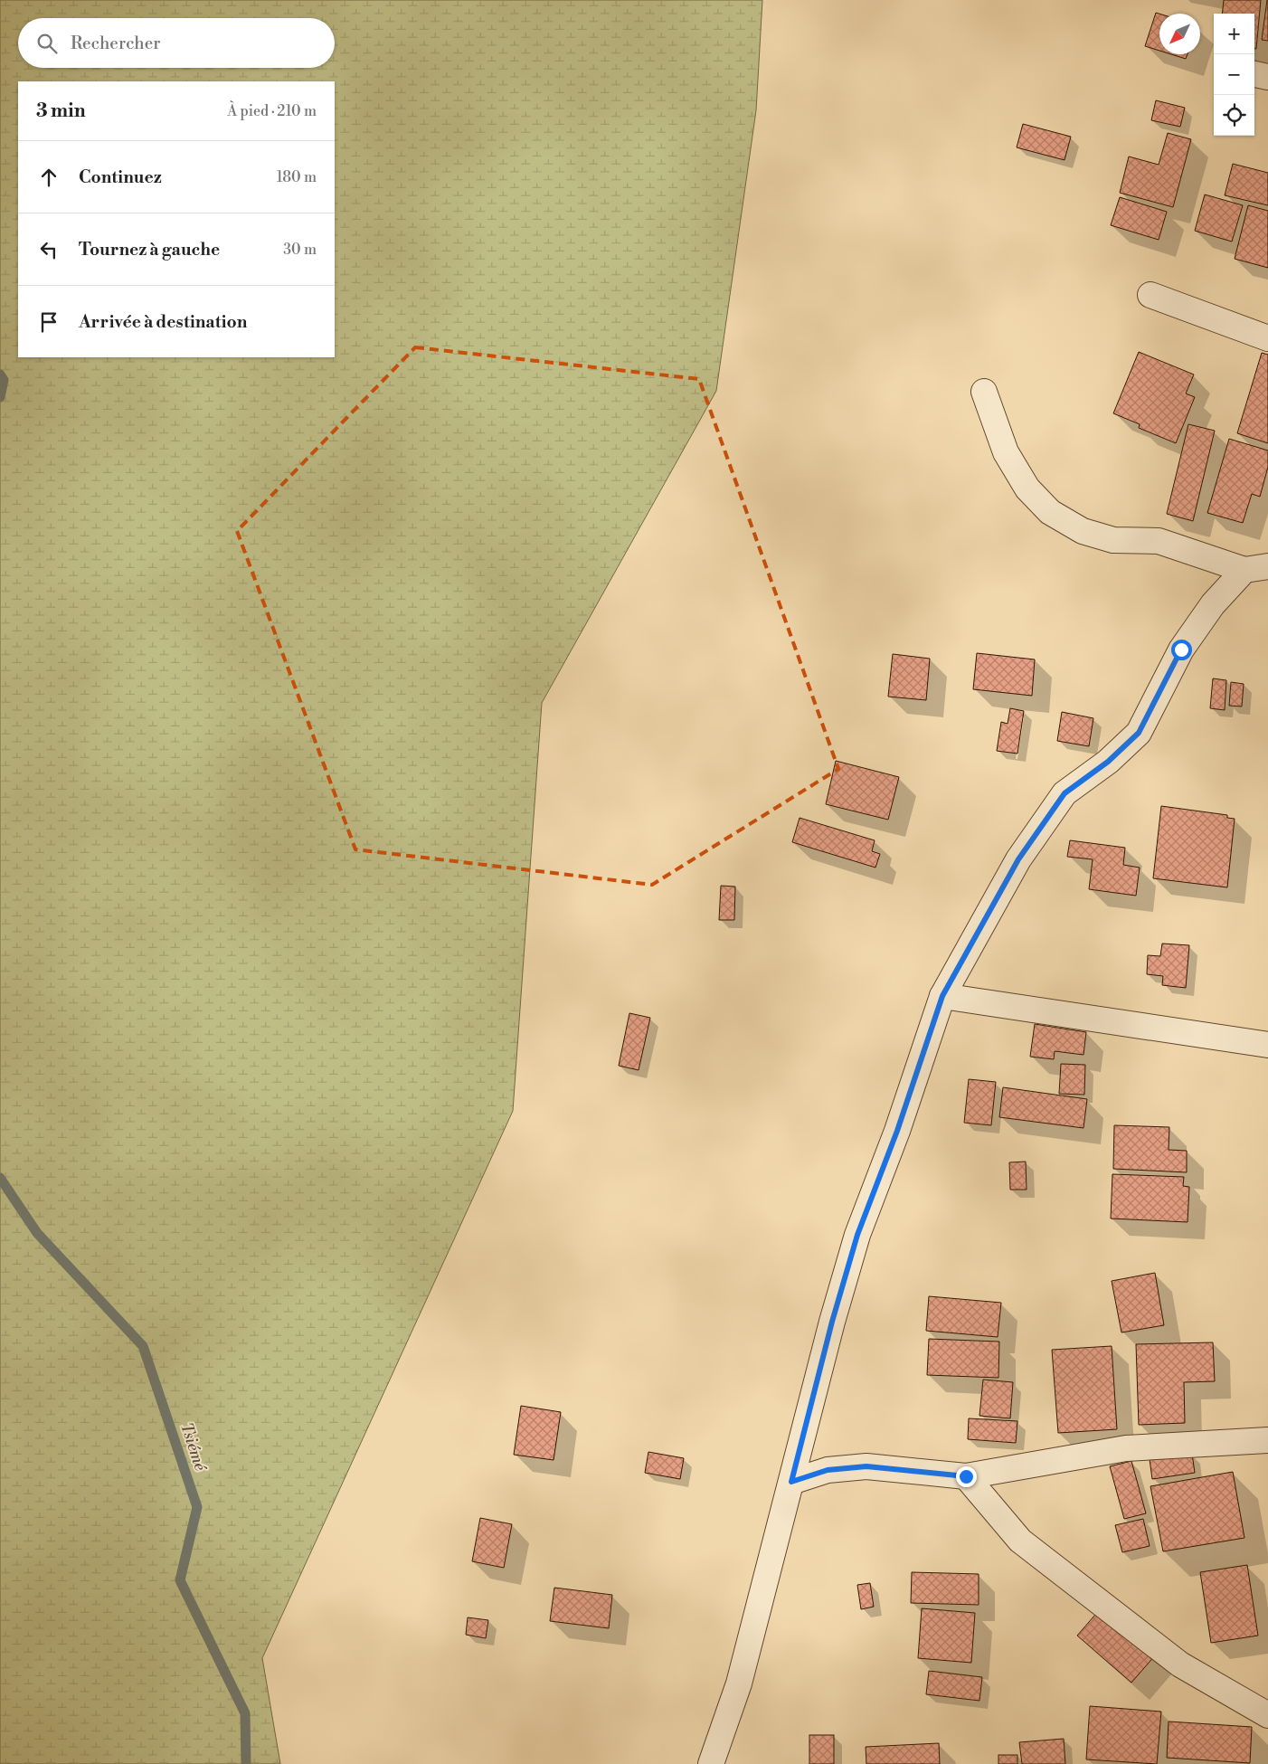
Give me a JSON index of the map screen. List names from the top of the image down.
{
  "water": ["Tsiémé"],
  "north": "bottom left",
  "page": {
    "map_buttons": ["+", "−"],
    "search": "Rechercher",
    "heading": ["3 min", "À pied · 210 m"],
    "list": [
      ["Continuez", "180 m"],
      ["Tournez à gauche", "30 m"],
      "Arrivée à destination"
    ]
  }
}
